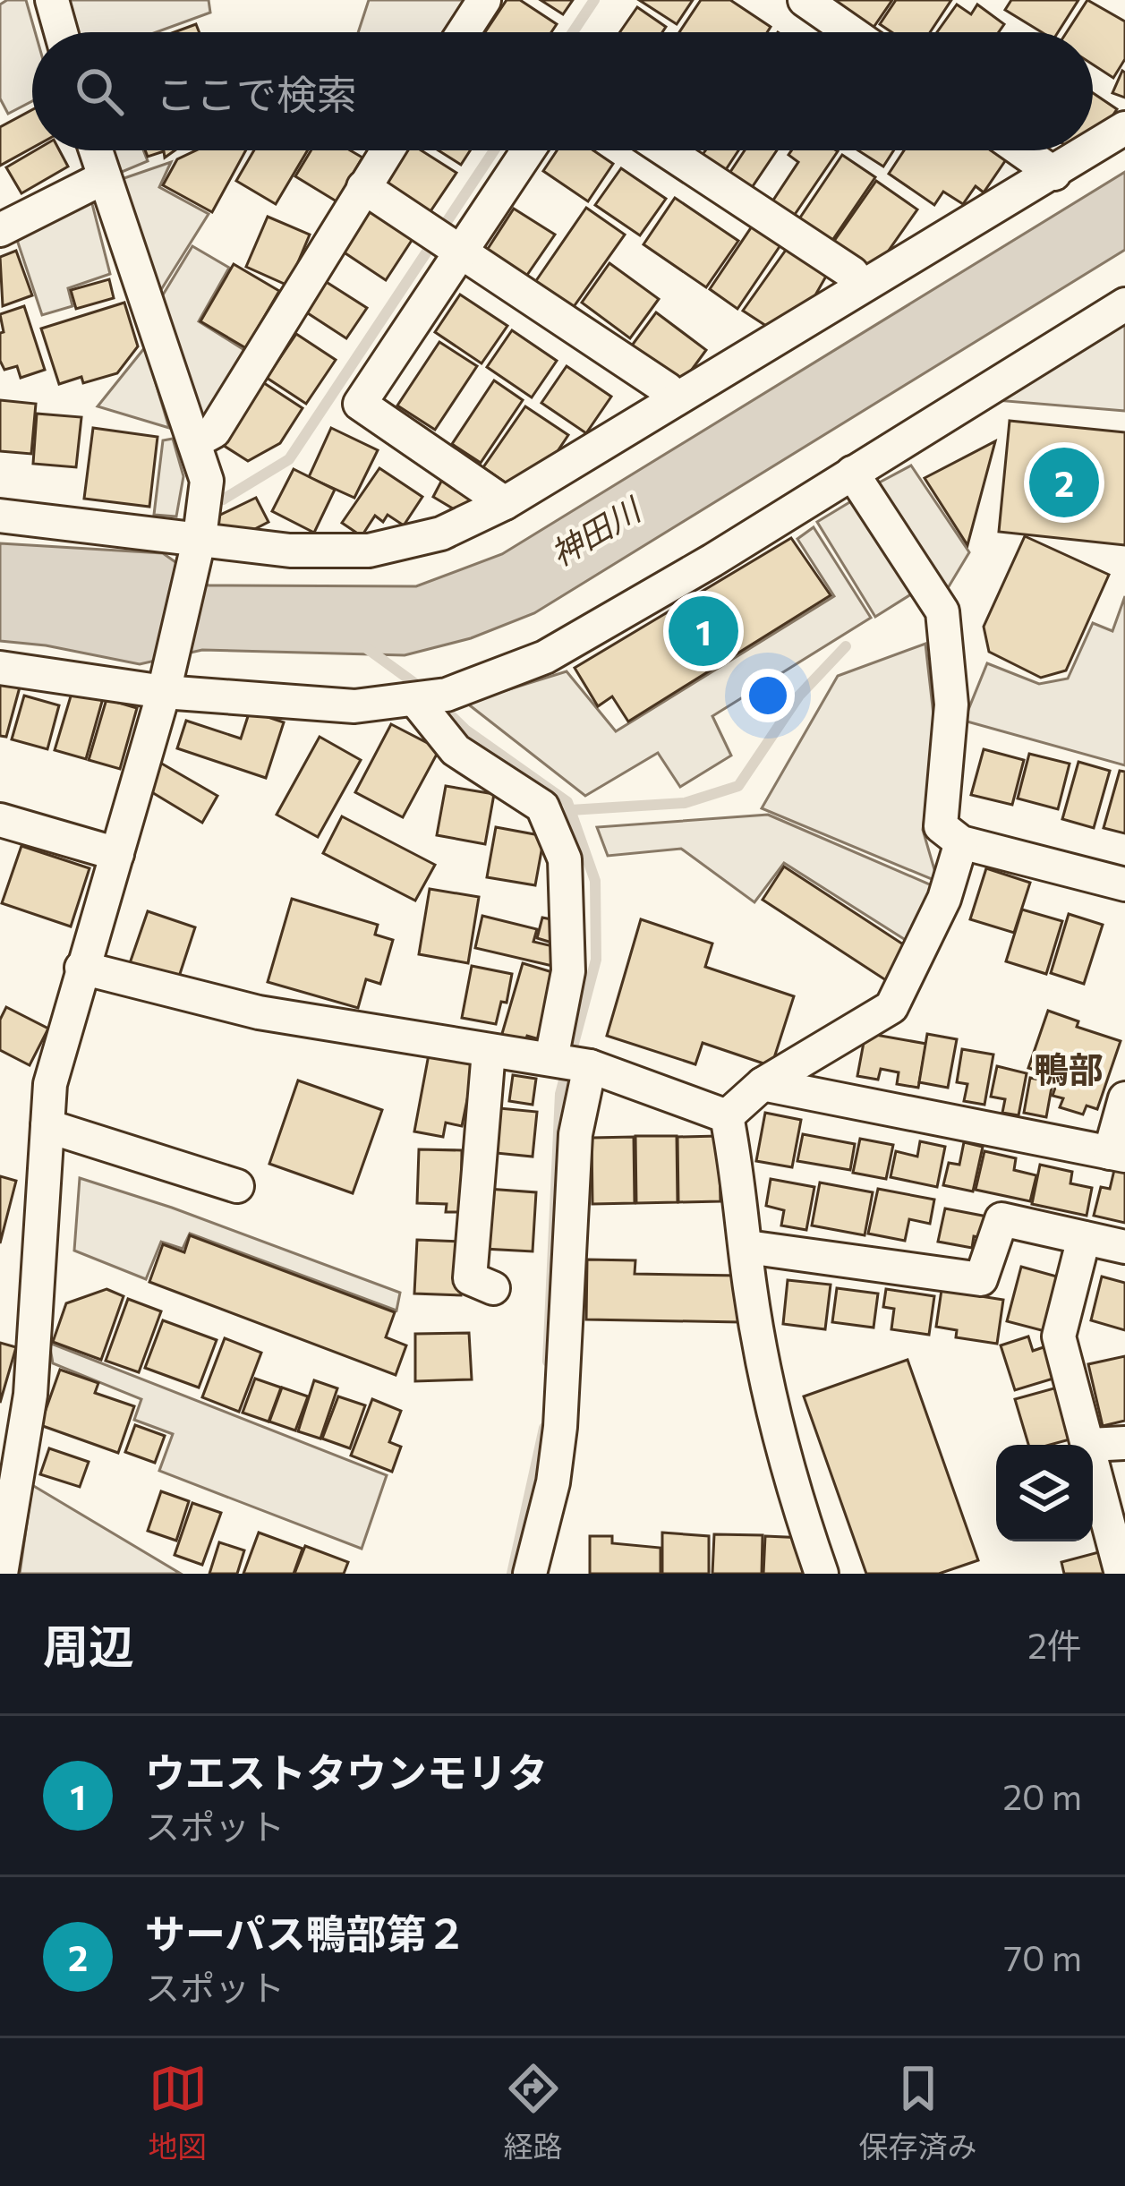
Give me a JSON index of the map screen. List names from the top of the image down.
{
  "districts": ["鴨部"],
  "water": ["神田川"],
  "page": {
    "search": "ここで検索",
    "pins": ["2", "1"],
    "heading": ["周辺", "2件"],
    "list": [
      {
        "mark": "1",
        "name": "ウエストタウンモリタ",
        "note": "スポット",
        "value": "20 m"
      },
      {
        "mark": "2",
        "name": "サーパス鴨部第２",
        "note": "スポット",
        "value": "70 m"
      }
    ],
    "nav": ["地図", "経路", "保存済み"]
  }
}
